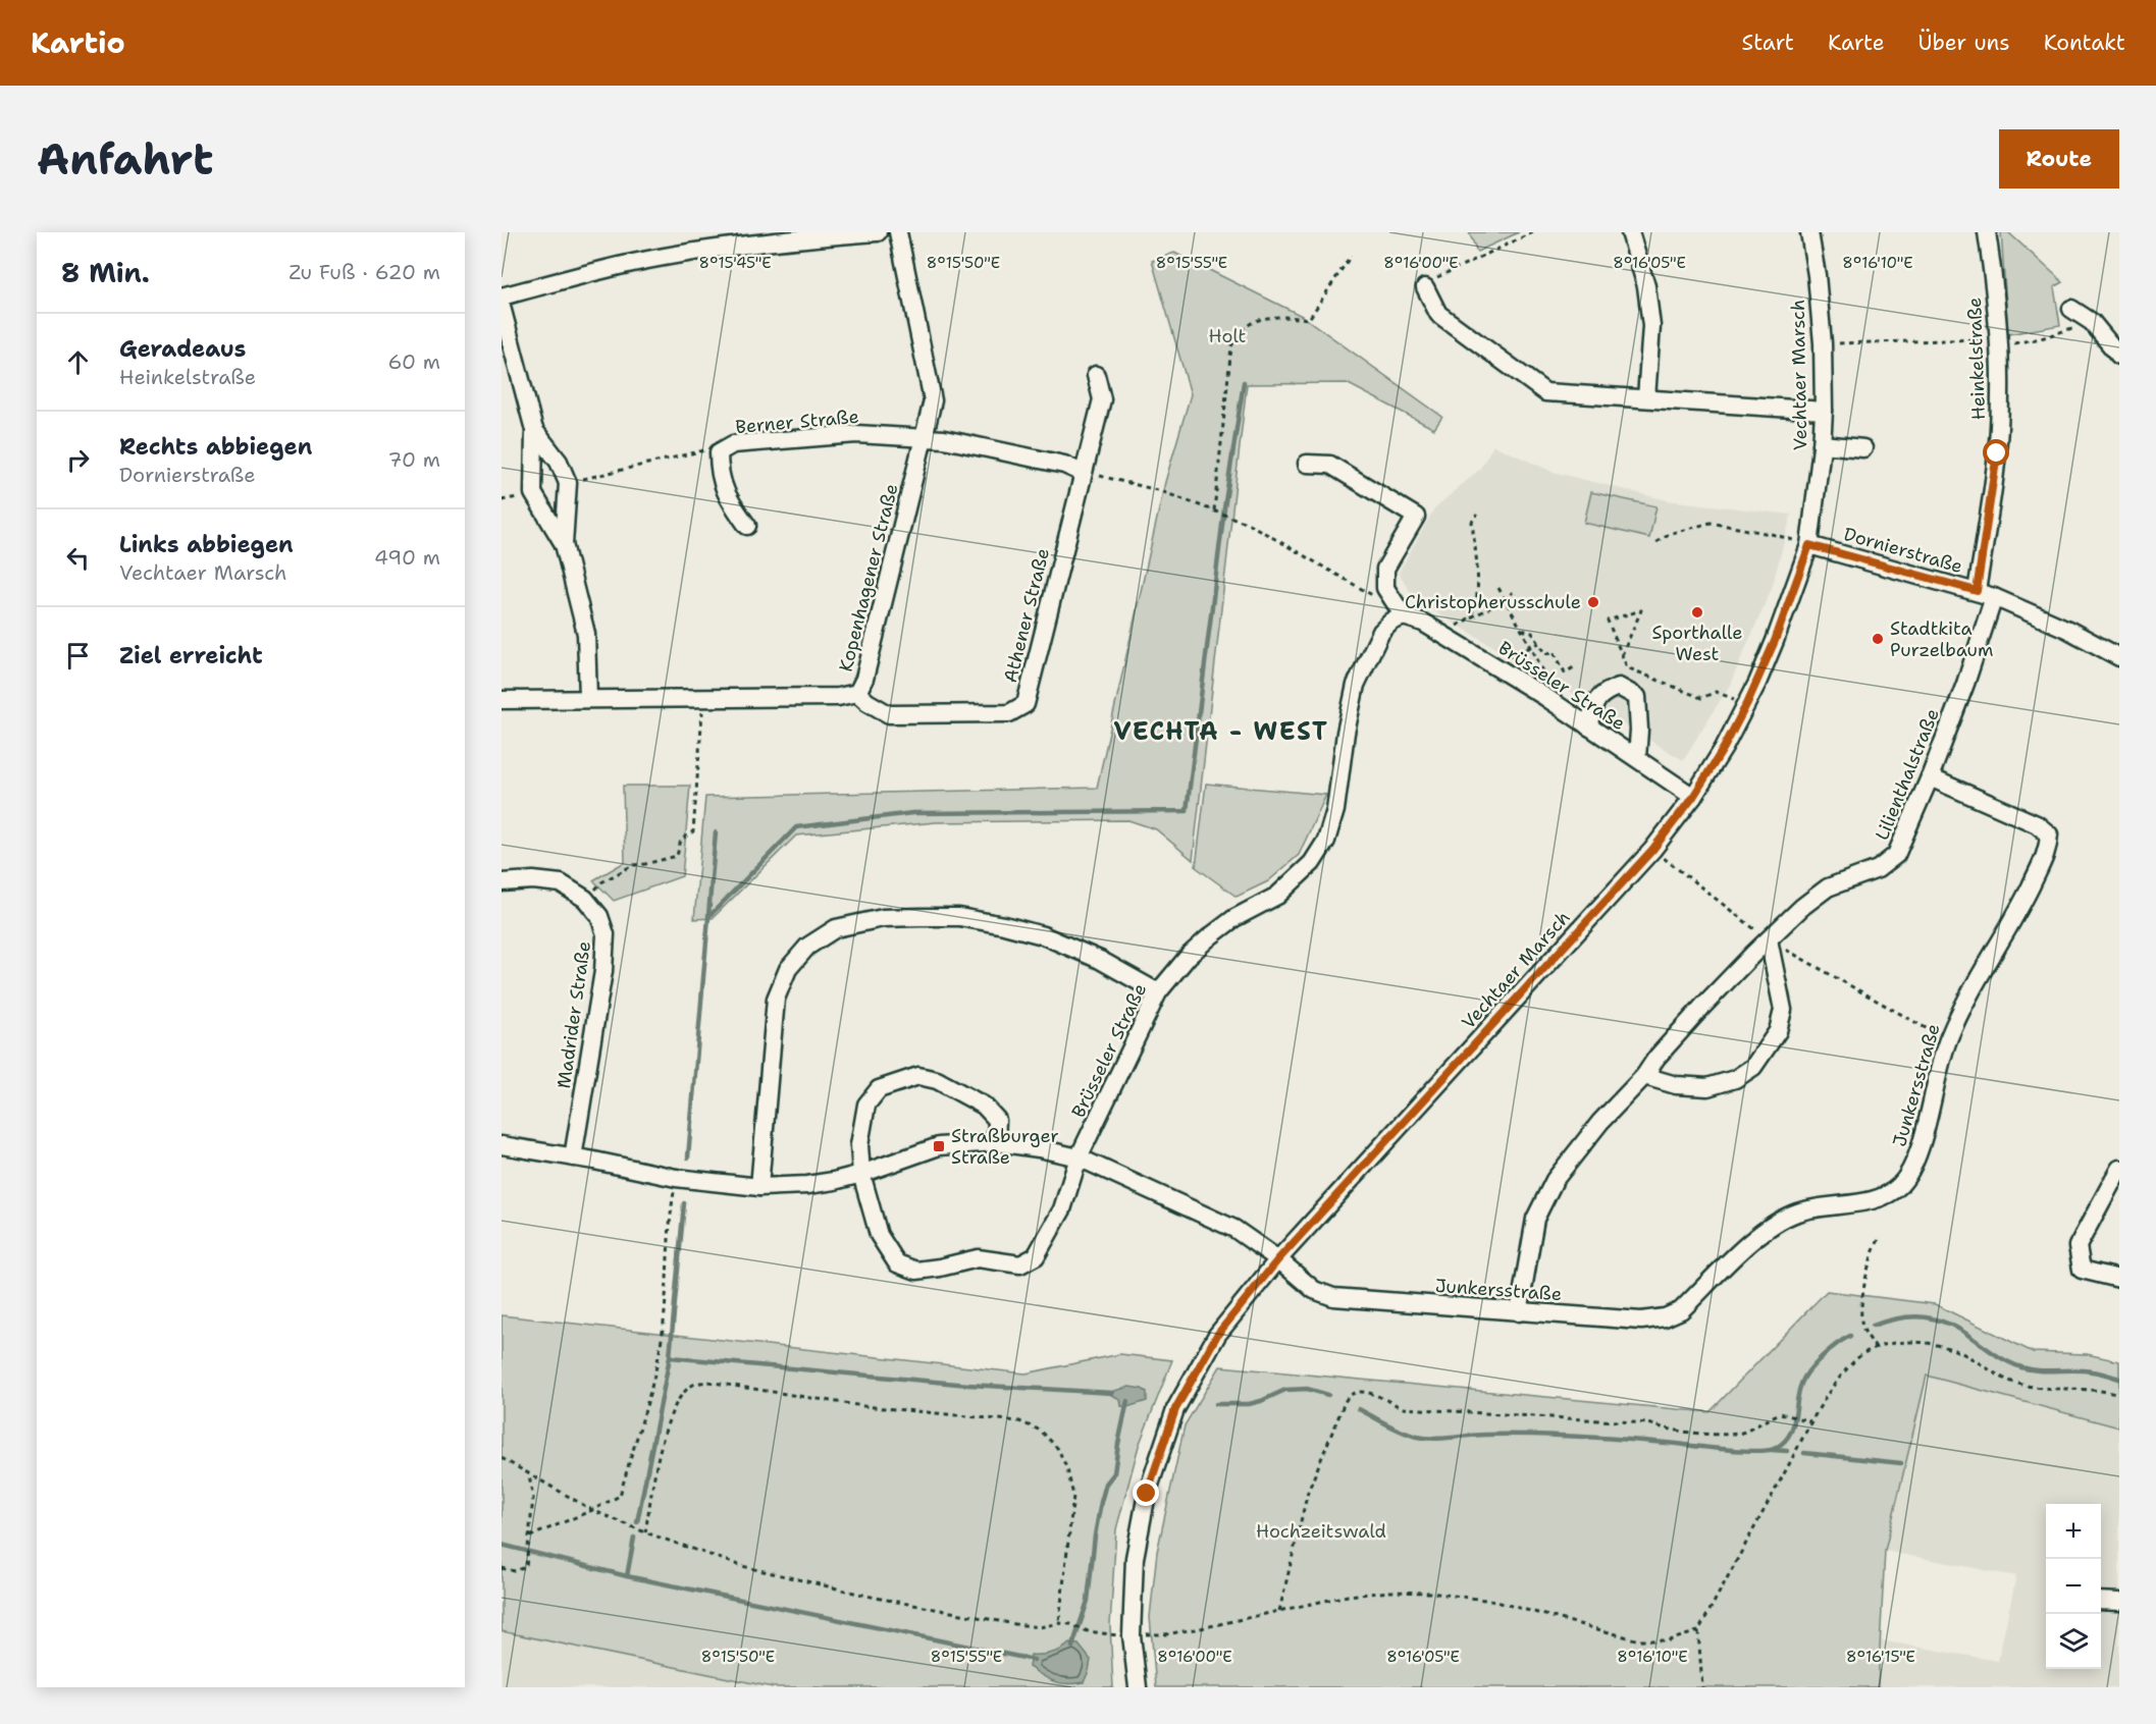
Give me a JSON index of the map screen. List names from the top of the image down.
{
  "streets": {
    "street": [
      "Heinkelstraße",
      "Vechtaer Marsch",
      "Berner Straße",
      "Dornierstraße",
      "Kopenhagener Straße",
      "Athener Straße",
      "Brüsseler Straße",
      "Lilienthalstraße",
      "Madrider Straße",
      "Junkersstraße"
    ]
  },
  "crossings": [
    ["Heinkelstraße", "Dornierstraße"],
    ["Vechtaer Marsch", "Dornierstraße"],
    ["Vechtaer Marsch", "Brüsseler Straße"],
    ["Vechtaer Marsch", "Junkersstraße"],
    ["Berner Straße", "Kopenhagener Straße"],
    ["Dornierstraße", "Lilienthalstraße"],
    ["Kopenhagener Straße", "Athener Straße"],
    ["Lilienthalstraße", "Junkersstraße"]
  ],
  "districts": ["VECHTA - WEST"],
  "parks": ["Holt", "Hochzeitswald"],
  "places": {
    "other": ["Christopherusschule", "Sporthalle West", "Stadtkita Purzelbaum"],
    "transit": ["Straßburger Straße"]
  },
  "page": {
    "header": "Kartio",
    "nav": [
      "Start",
      "Karte",
      "Über uns",
      "Kontakt"
    ],
    "buttons": "Route",
    "title": "Anfahrt",
    "heading": ["8 Min.", "Zu Fuß · 620 m"],
    "list": [
      ["Geradeaus", "Heinkelstraße", "60 m"],
      ["Rechts abbiegen", "Dornierstraße", "70 m"],
      ["Links abbiegen", "Vechtaer Marsch", "490 m"],
      "Ziel erreicht"
    ],
    "map_buttons": ["+", "−"]
  },
  "coordinates": [
    "8°15'45\"E",
    "8°15'50\"E",
    "8°15'55\"E",
    "8°16'00\"E",
    "8°16'05\"E",
    "8°16'10\"E",
    "8°16'15\"E"
  ]
}
